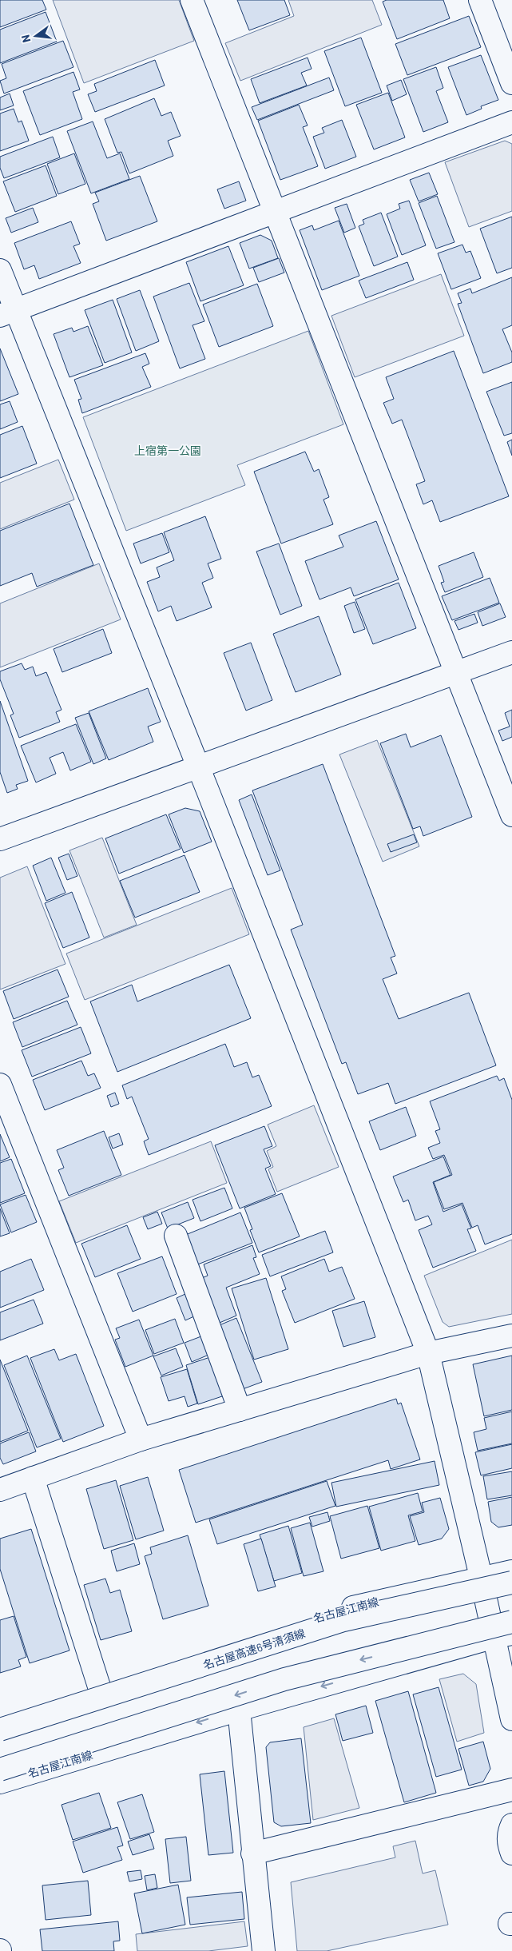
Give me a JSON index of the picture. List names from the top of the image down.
{
  "streets": {
    "main road": ["名古屋江南線", "名古屋高速6号清須線"]
  },
  "parks": ["上宿第一公園"],
  "north": "left"
}
